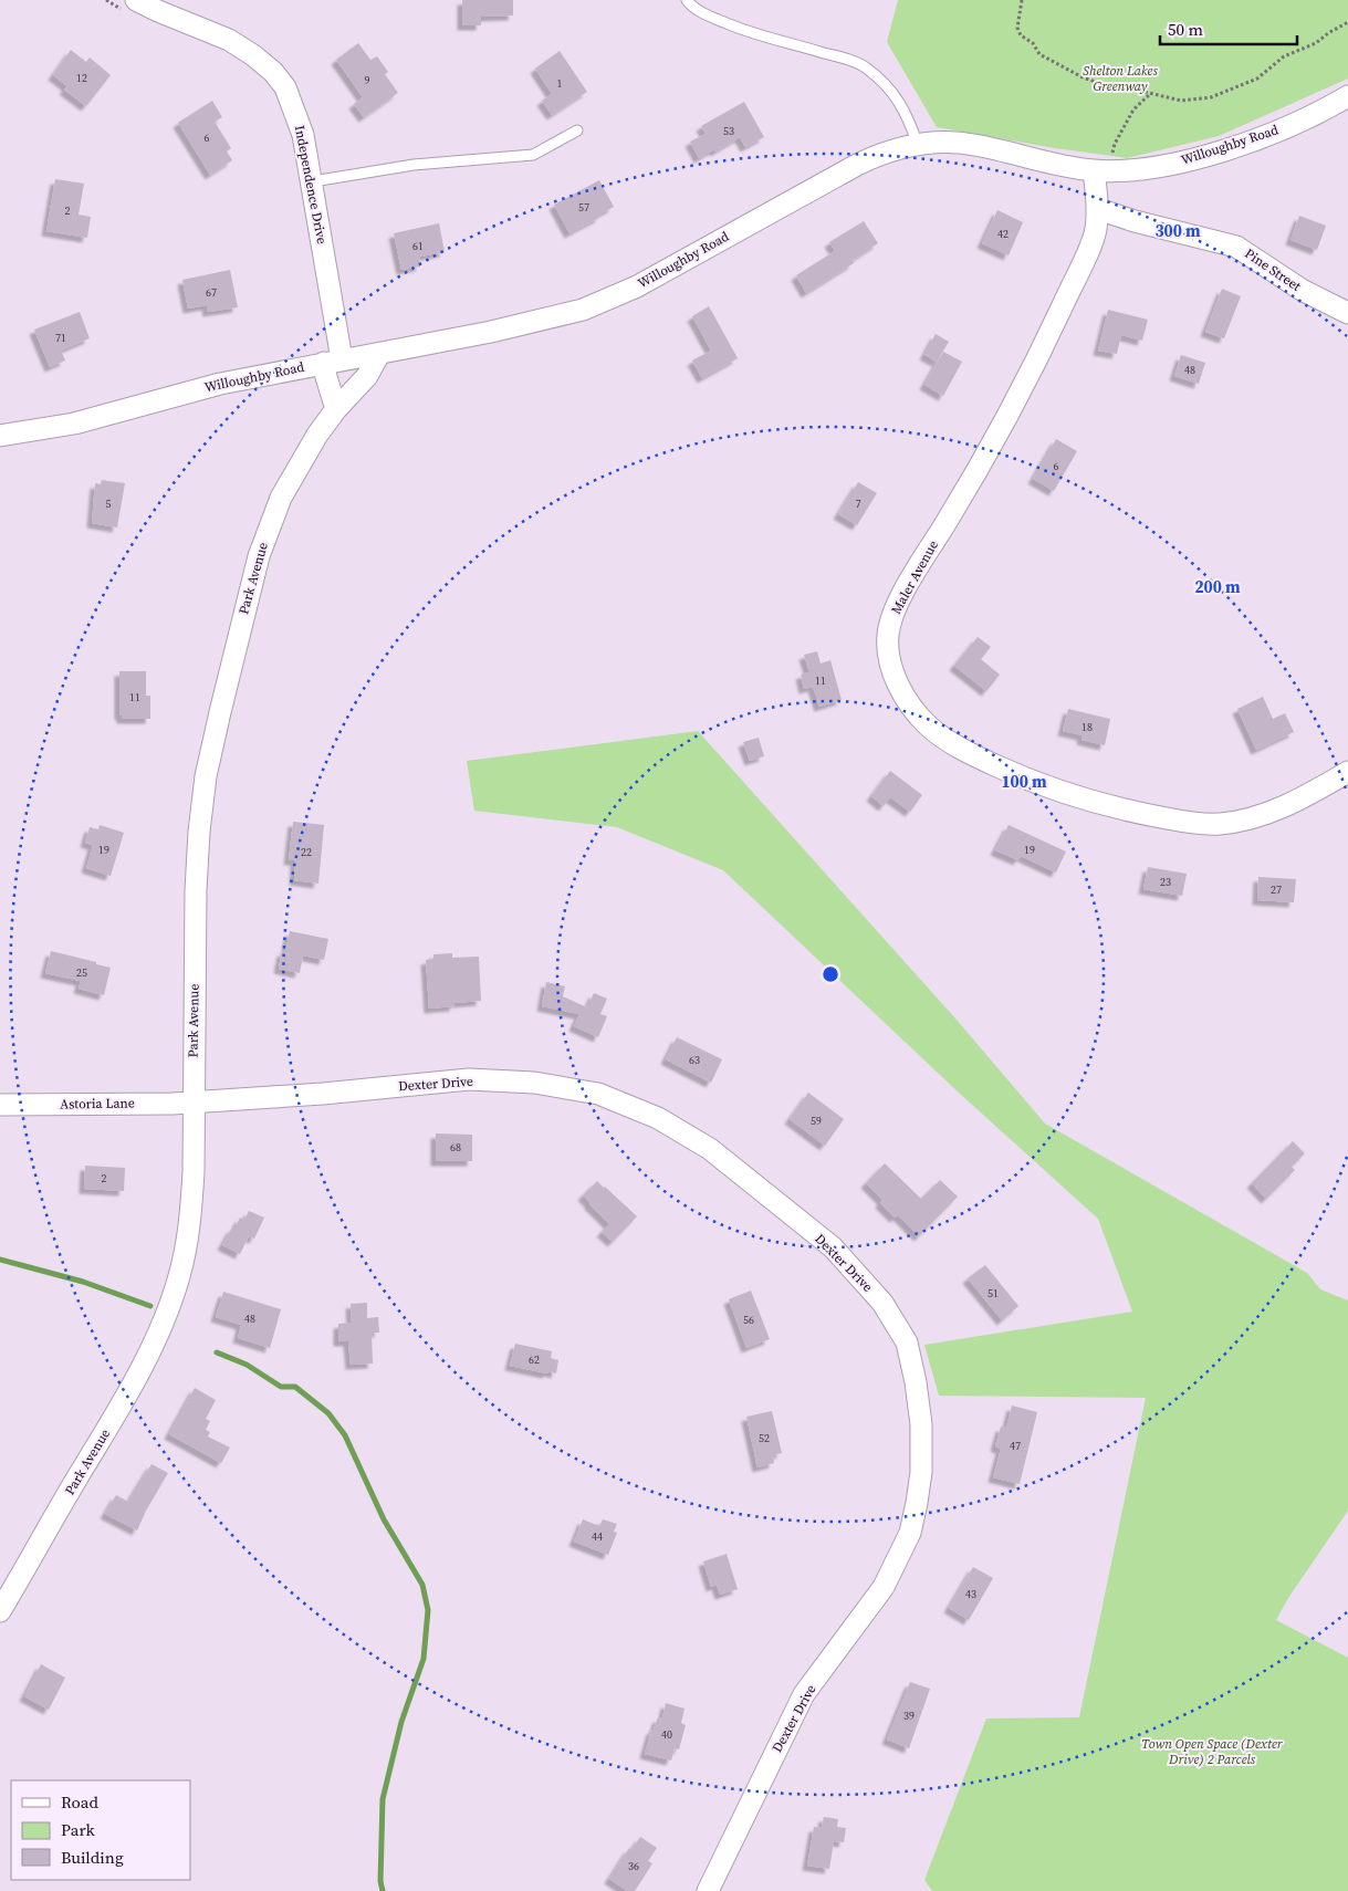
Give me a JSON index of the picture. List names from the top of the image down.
{
  "streets": {
    "street": [
      "Willoughby Road",
      "Independence Drive",
      "Pine Street",
      "Maler Avenue",
      "Park Avenue",
      "Dexter Drive",
      "Astoria Lane"
    ]
  },
  "crossings": [
    ["Willoughby Road", "Independence Drive"],
    ["Willoughby Road", "Maler Avenue"],
    ["Willoughby Road", "Park Avenue"],
    ["Pine Street", "Maler Avenue"],
    ["Park Avenue", "Dexter Drive"],
    ["Park Avenue", "Astoria Lane"],
    ["Dexter Drive", "Astoria Lane"]
  ],
  "parks": ["Shelton Lakes Greenway", "Town Open Space (Dexter Drive) 2 Parcels"],
  "house_numbers": [
    "12",
    "9",
    "1",
    "53",
    "6",
    "57",
    "2",
    "42",
    "61",
    "67",
    "71",
    "48",
    "6",
    "5",
    "7",
    "11",
    "11",
    "18",
    "19",
    "19",
    "22",
    "23",
    "27",
    "25",
    "63",
    "59",
    "68",
    "2",
    "51",
    "48",
    "56",
    "62",
    "52",
    "47",
    "44",
    "43",
    "39",
    "40",
    "36"
  ],
  "legend": ["Road", "Park", "Building"],
  "scale_bar": "50 m",
  "rings": ["300 m", "200 m", "100 m"]
}
